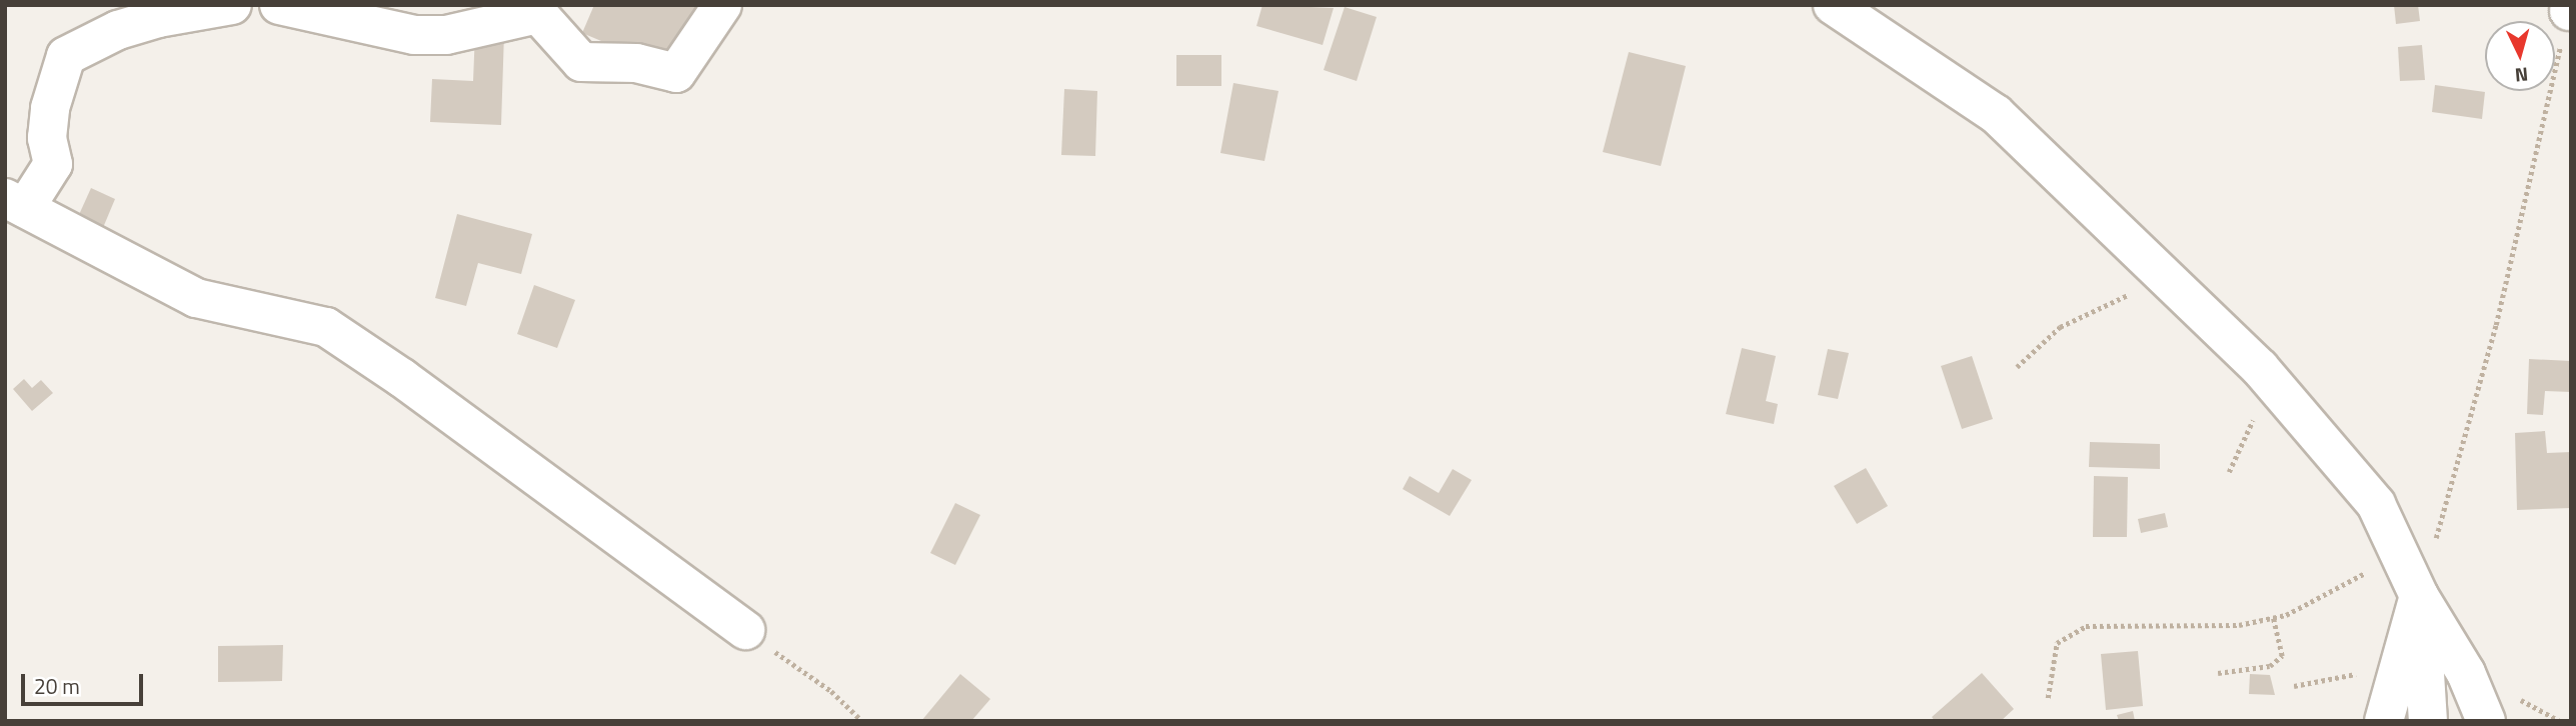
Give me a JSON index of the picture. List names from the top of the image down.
{
  "scale_bar": "20 m",
  "north": "bottom"
}
